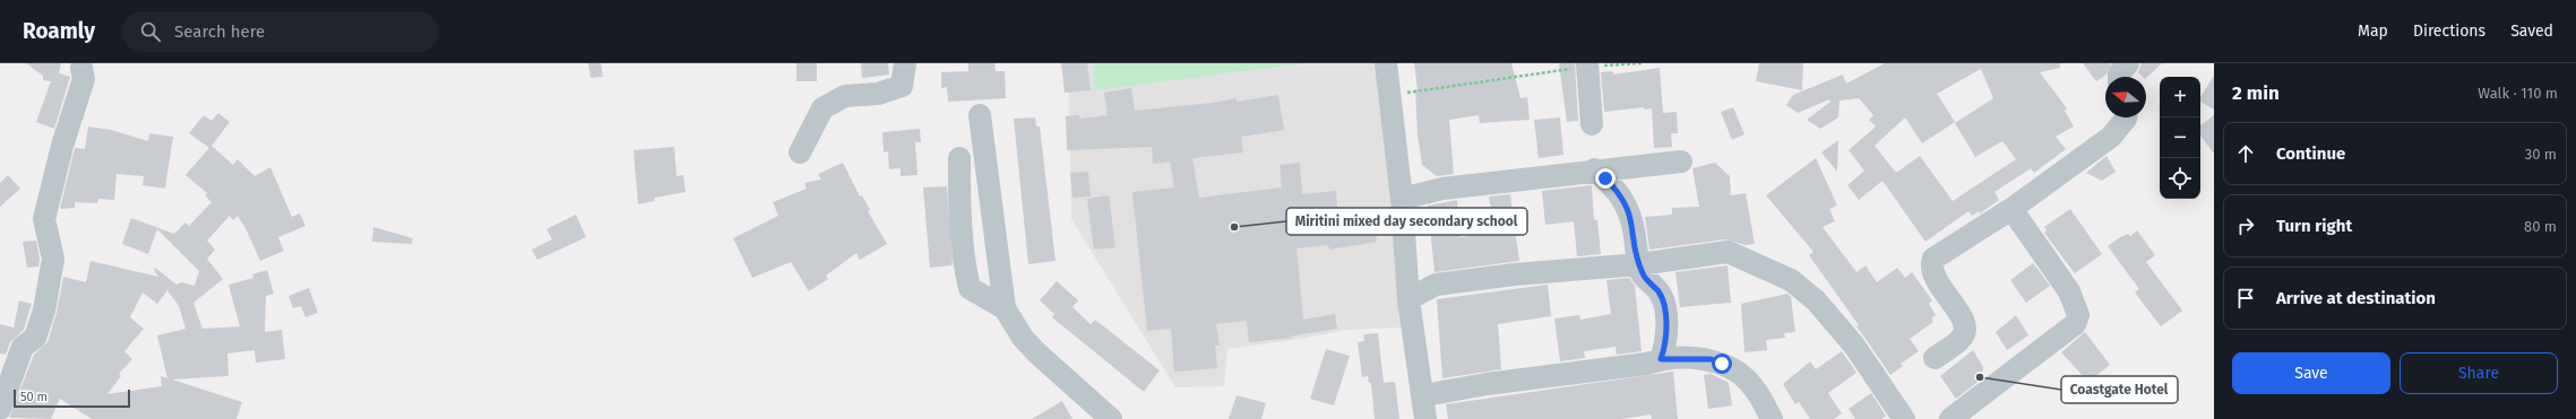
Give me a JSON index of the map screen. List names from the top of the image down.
{
  "places": ["Miritini mixed day secondary school", "Coastgate Hotel"],
  "scale_bar": "50 m",
  "north": "left",
  "page": {
    "header": "Roamly",
    "search": "Search here",
    "nav": ["Map", "Directions", "Saved"],
    "heading": ["2 min", "Walk · 110 m"],
    "map_buttons": ["+", "−"],
    "list": [
      ["Continue", "30 m"],
      ["Turn right", "80 m"],
      "Arrive at destination"
    ],
    "buttons": ["Save", "Share"],
    "scale": "50 m"
  }
}
